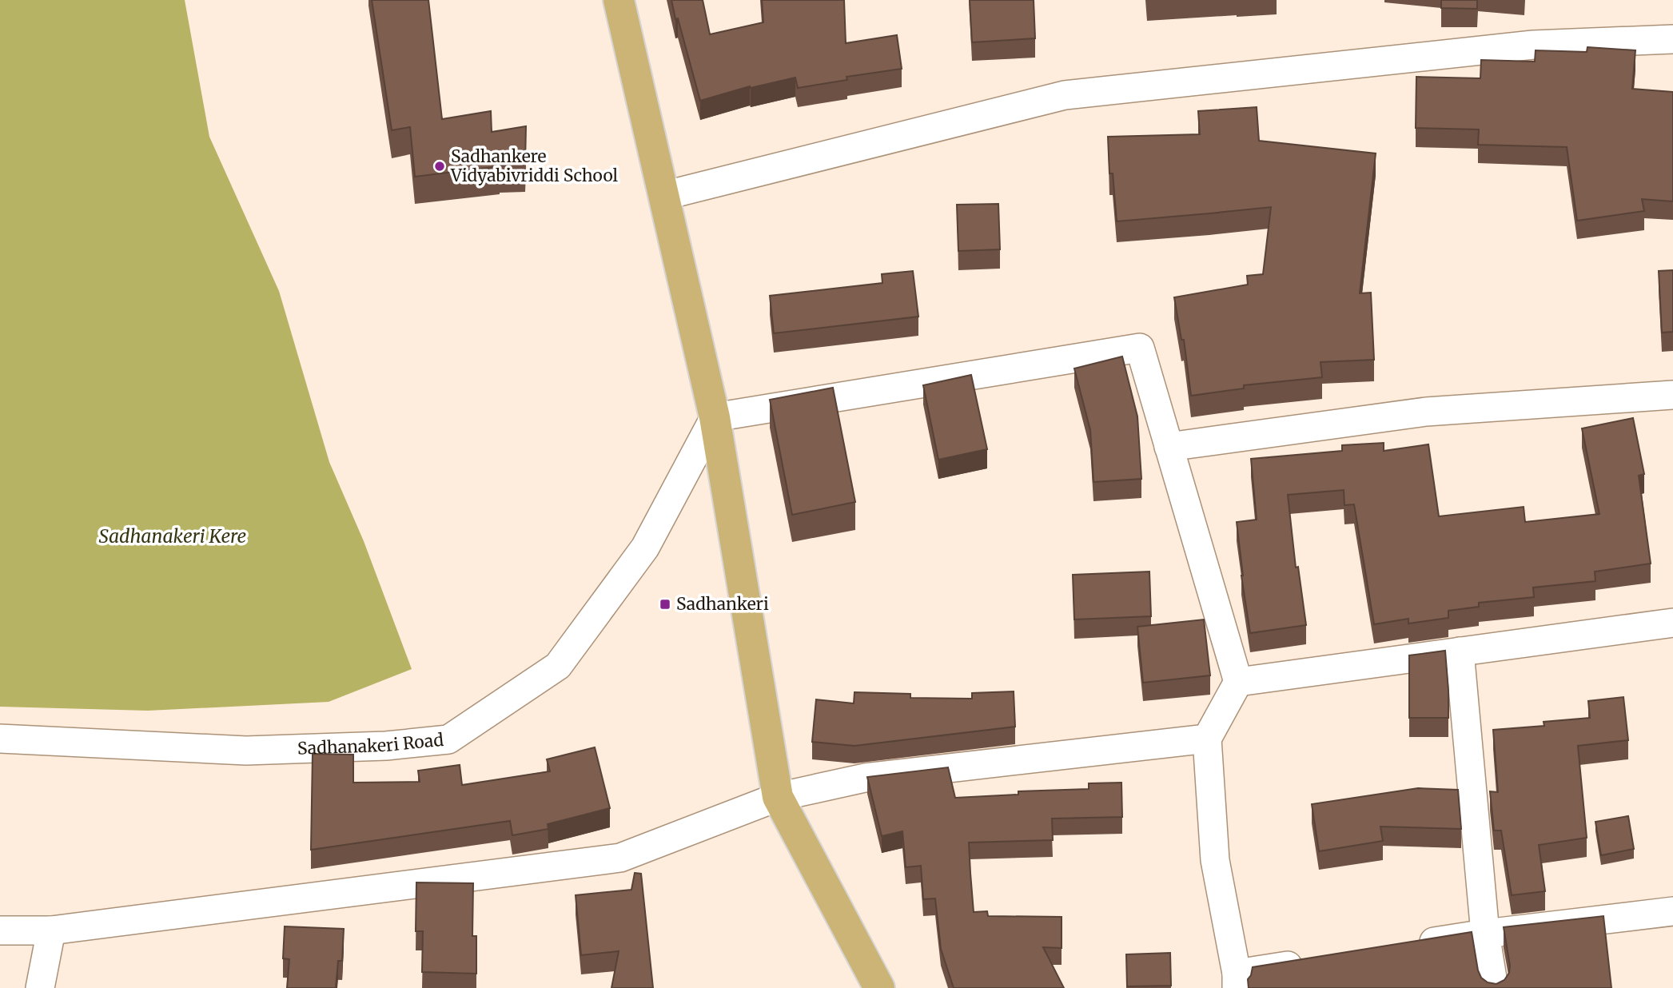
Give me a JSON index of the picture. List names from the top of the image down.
{
  "streets": {
    "street": ["Sadhanakeri Road"]
  },
  "water": ["Sadhanakeri Kere"],
  "places": {
    "other": ["Sadhankere Vidyabivriddi School"],
    "transit": ["Sadhankeri"]
  }
}
